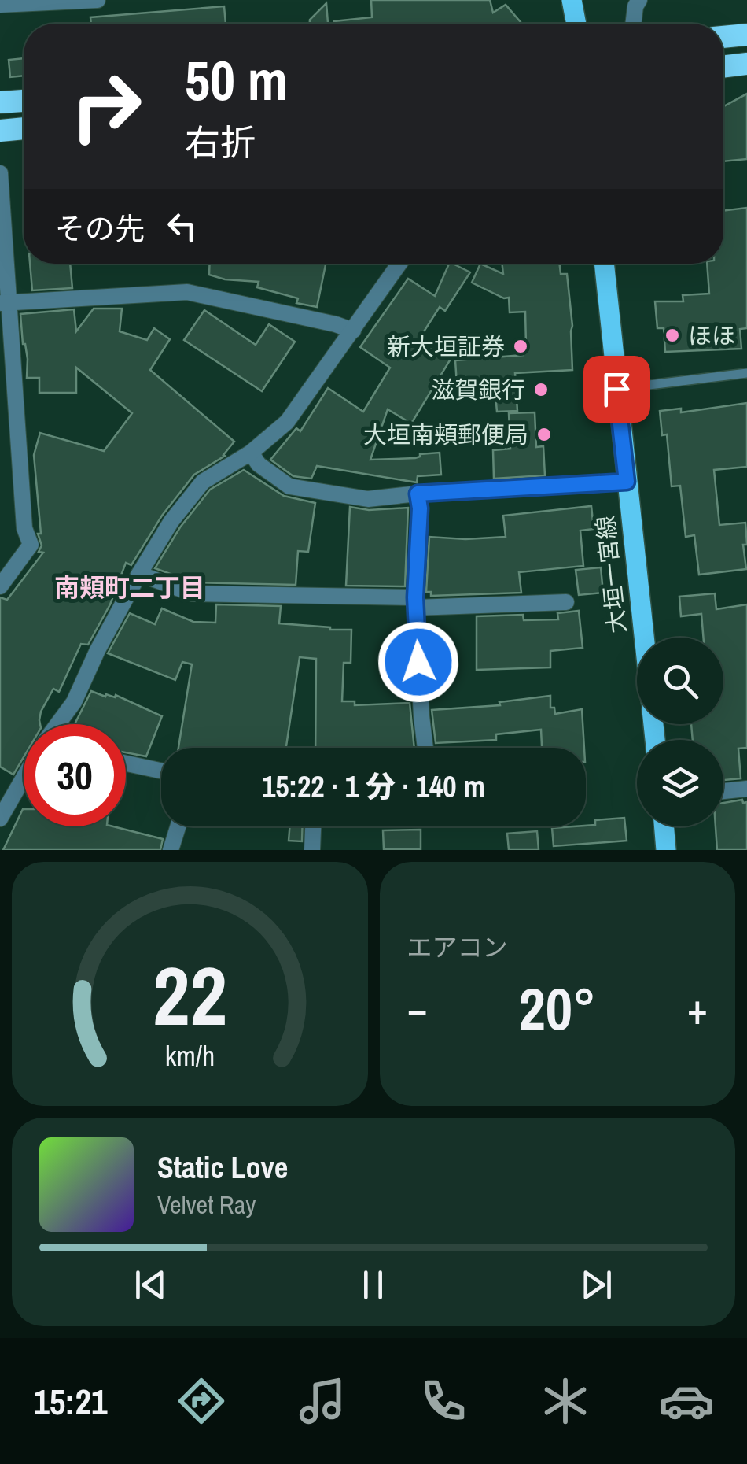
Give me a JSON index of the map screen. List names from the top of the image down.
{
  "streets": {
    "main road": ["大垣一宮線"]
  },
  "districts": ["南頬町二丁目"],
  "places": [
    "ほほ",
    "新大垣証券",
    "滋賀銀行",
    "大垣南頬郵便局"
  ],
  "page": {
    "turn": ["50 m", "右折"],
    "then": "その先",
    "limit": "30",
    "trip": "15:22 · 1 分 · 140 m",
    "tile": "エアコン",
    "heat": ["−", "20°", "+"],
    "song": ["Static Love", "Velvet Ray"],
    "tabs": "15:21",
    "gauge": ["22", "km/h"]
  }
}
